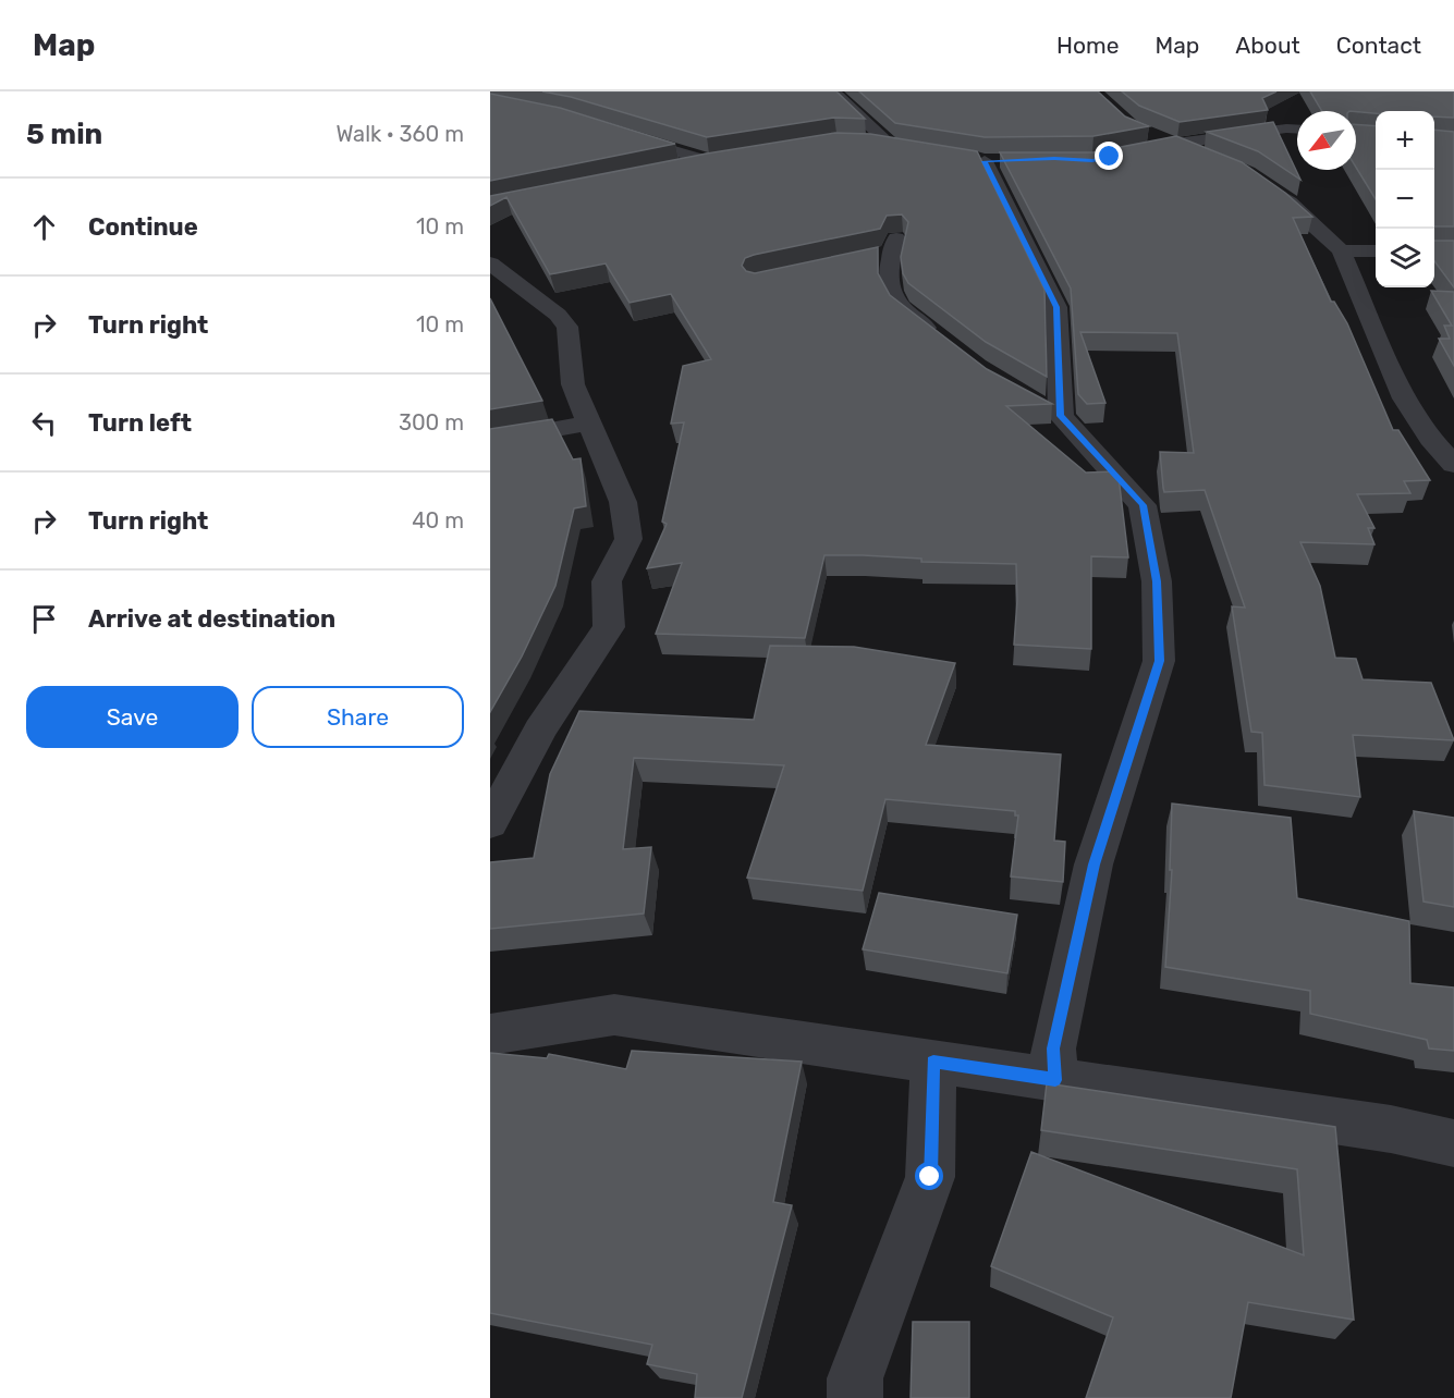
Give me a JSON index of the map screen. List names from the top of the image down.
{
  "north": "bottom left",
  "page": {
    "header": "Map",
    "nav": [
      "Home",
      "Map",
      "About",
      "Contact"
    ],
    "heading": ["5 min", "Walk · 360 m"],
    "map_buttons": ["+", "−"],
    "list": [
      ["Continue", "10 m"],
      ["Turn right", "10 m"],
      ["Turn left", "300 m"],
      ["Turn right", "40 m"],
      "Arrive at destination"
    ],
    "buttons": ["Save", "Share"]
  }
}
